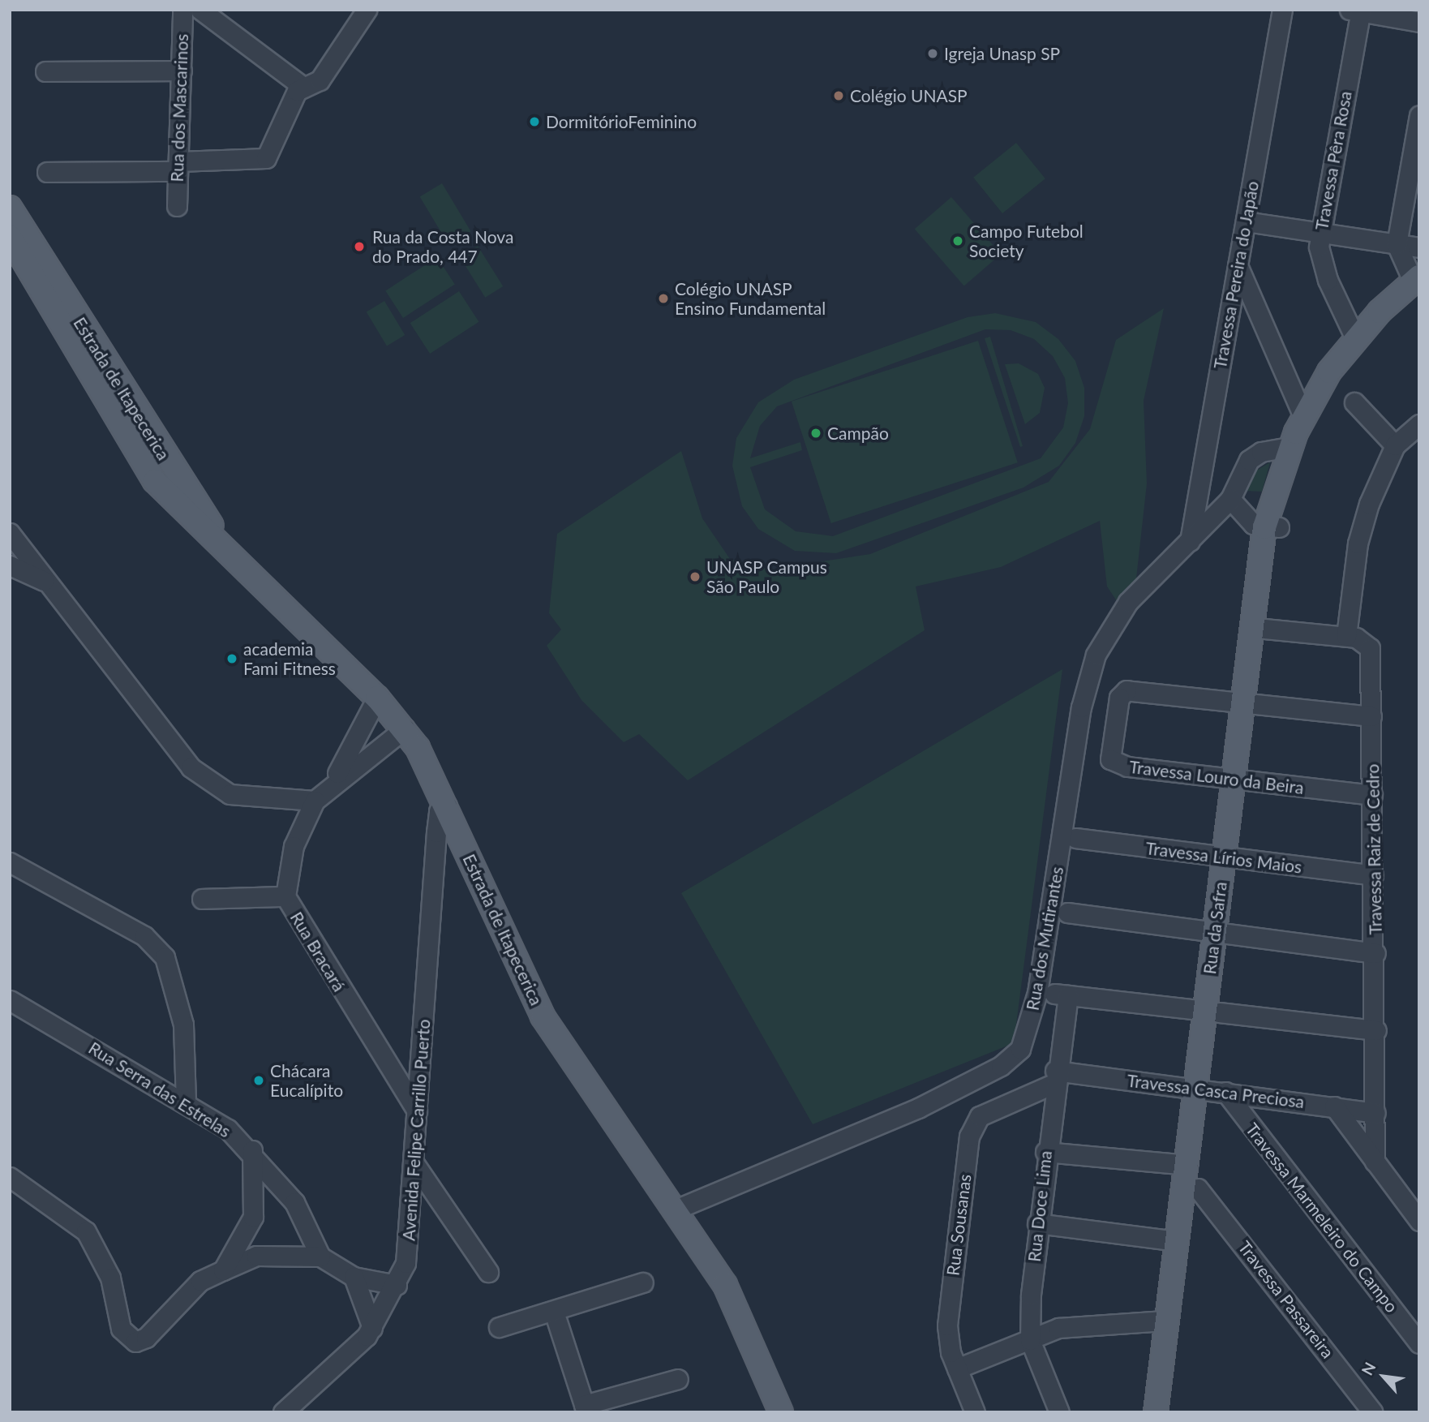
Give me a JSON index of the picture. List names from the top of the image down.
{
  "streets": {
    "main road": ["Estrada de Itapecerica", "Rua da Safra"],
    "street": [
      "Rua dos Mascarinos",
      "Travessa Pêra Rosa",
      "Travessa Pereira do Japão",
      "Travessa Louro da Beira",
      "Travessa Raiz de Cedro",
      "Travessa Lírios Maios",
      "Rua dos Mutirantes",
      "Rua Bracará",
      "Rua Serra das Estrelas",
      "Travessa Casca Preciosa",
      "Avenida Felipe Carrillo Puerto",
      "Rua Doce Lima",
      "Travessa Marmeleiro do Campo",
      "Rua Sousanas",
      "Travessa Passareira"
    ]
  },
  "crossings": [
    ["Travessa Pereira do Japão", "Rua dos Mutirantes"],
    ["Estrada de Itapecerica", "Rua dos Mutirantes"],
    ["Estrada de Itapecerica", "Rua Bracará"],
    ["Estrada de Itapecerica", "Avenida Felipe Carrillo Puerto"],
    ["Travessa Louro da Beira", "Travessa Raiz de Cedro"],
    ["Travessa Louro da Beira", "Rua da Safra"],
    ["Travessa Raiz de Cedro", "Travessa Lírios Maios"],
    ["Travessa Raiz de Cedro", "Rua da Safra"],
    ["Travessa Raiz de Cedro", "Travessa Casca Preciosa"],
    ["Travessa Raiz de Cedro", "Rua Doce Lima"],
    ["Travessa Lírios Maios", "Rua da Safra"],
    ["Rua da Safra", "Rua dos Mutirantes"],
    ["Rua da Safra", "Travessa Casca Preciosa"],
    ["Rua da Safra", "Rua Doce Lima"],
    ["Rua da Safra", "Travessa Marmeleiro do Campo"],
    ["Rua da Safra", "Travessa Passareira"],
    ["Rua Bracará", "Avenida Felipe Carrillo Puerto"],
    ["Travessa Casca Preciosa", "Rua Doce Lima"],
    ["Travessa Casca Preciosa", "Travessa Marmeleiro do Campo"],
    ["Travessa Casca Preciosa", "Rua Sousanas"],
    ["Rua Doce Lima", "Rua Sousanas"]
  ],
  "places": [
    "Igreja Unasp SP",
    "Colégio UNASP",
    "DormitórioFeminino",
    "Campo Futebol Society",
    "Rua da Costa Nova do Prado, 447",
    "Colégio UNASP Ensino Fundamental",
    "Campão",
    "UNASP Campus São Paulo",
    "academia Fami Fitness",
    "Chácara Eucalípito"
  ],
  "north": "top left"
}
